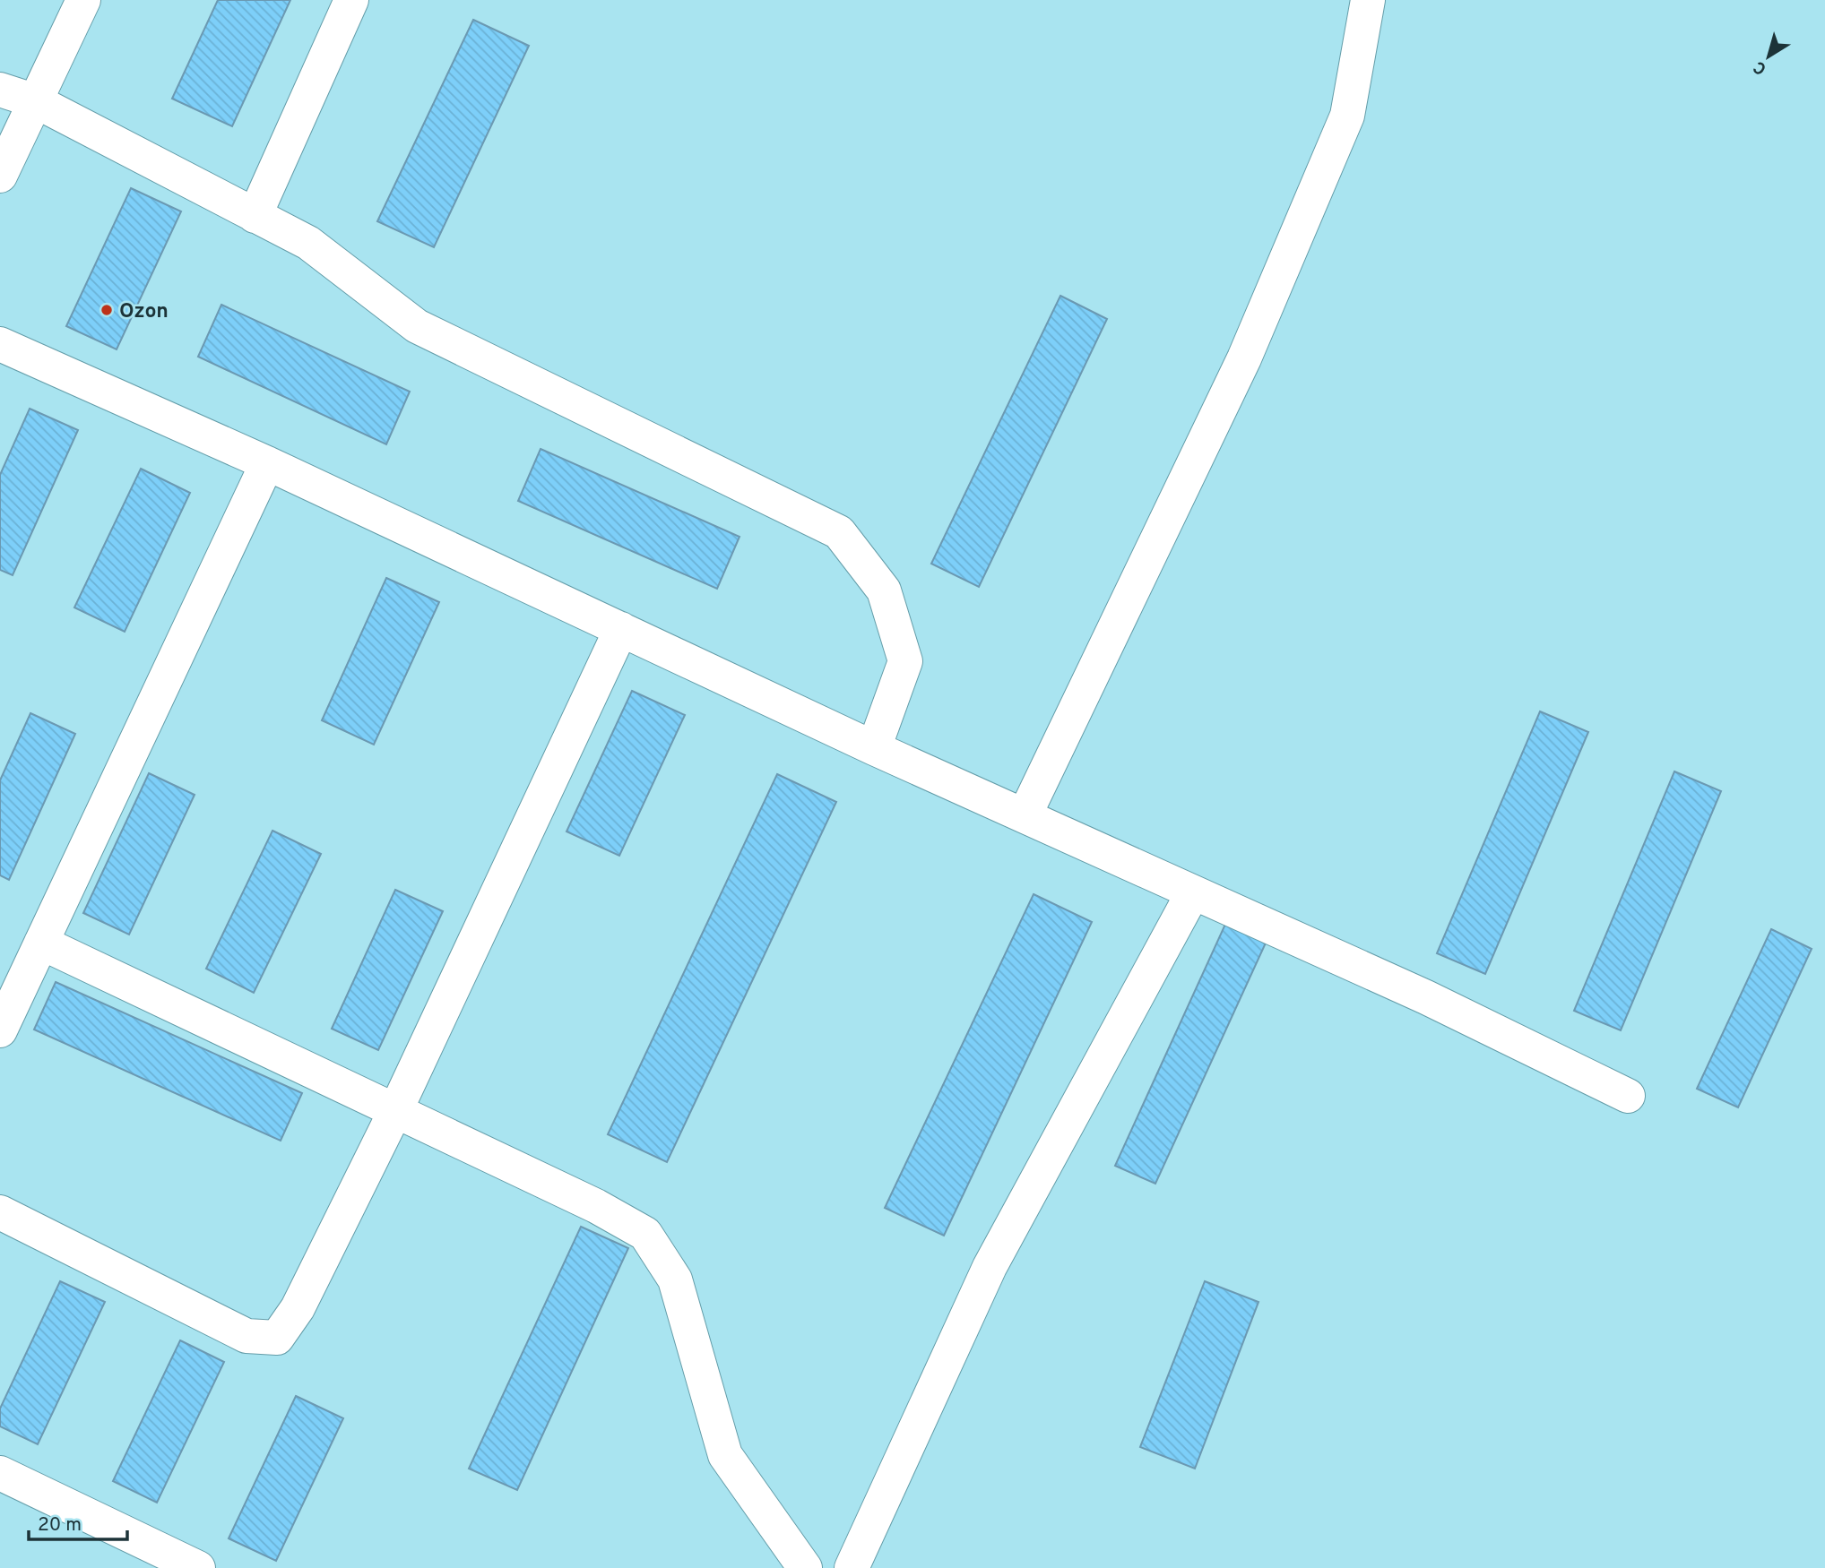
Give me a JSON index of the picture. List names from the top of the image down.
{
  "places": ["Ozon"],
  "scale_bar": "20 m",
  "north": "bottom left"
}
